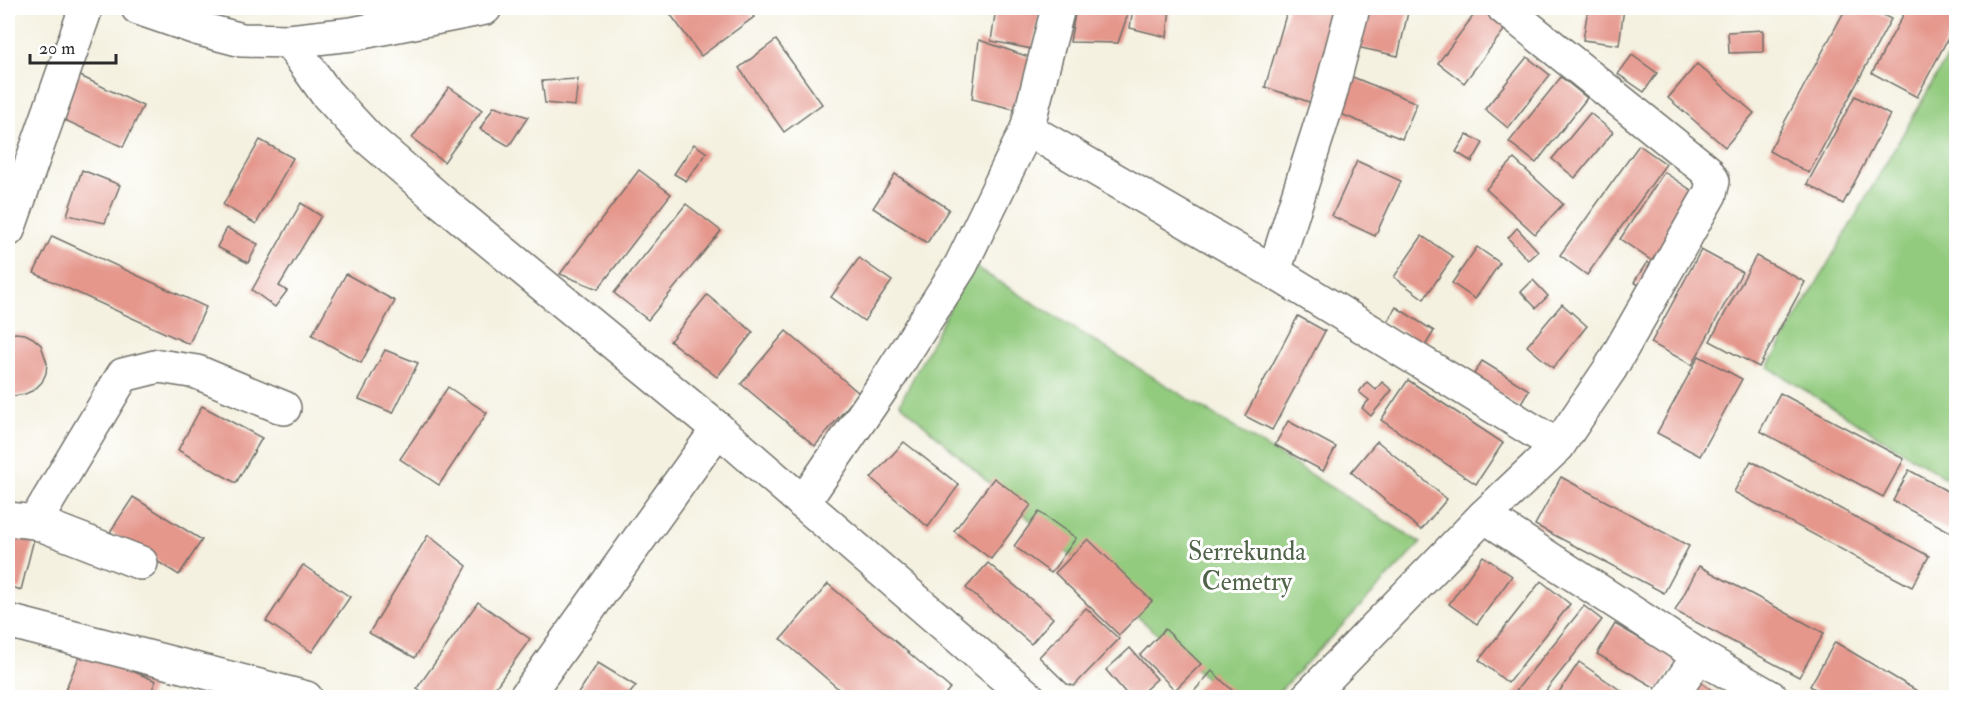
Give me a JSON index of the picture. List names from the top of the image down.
{
  "parks": ["Serrekunda Cemetry"],
  "scale_bar": "20 m"
}
